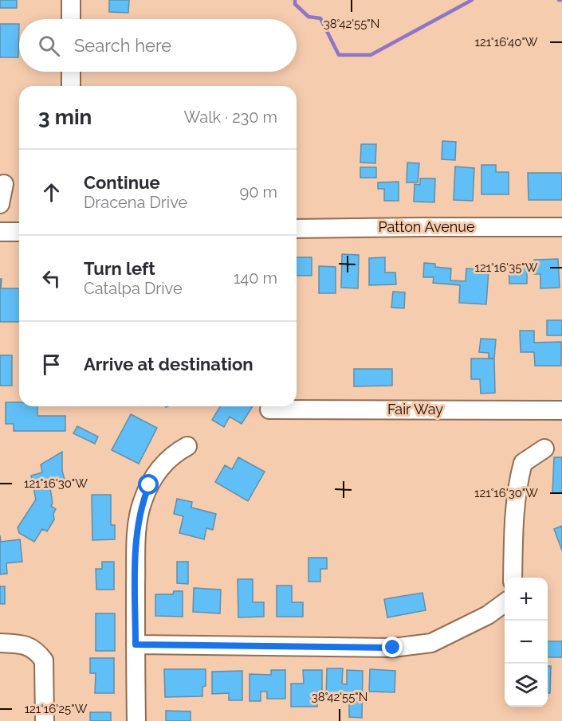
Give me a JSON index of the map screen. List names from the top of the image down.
{
  "streets": {
    "street": ["Patton Avenue", "Fair Way"]
  },
  "page": {
    "search": "Search here",
    "heading": ["3 min", "Walk · 230 m"],
    "list": [
      ["Continue", "Dracena Drive", "90 m"],
      ["Turn left", "Catalpa Drive", "140 m"],
      "Arrive at destination"
    ],
    "map_buttons": ["+", "−"]
  },
  "coordinates": [
    "38°42'55\"N",
    "121°16'40\"W",
    "121°16'35\"W",
    "121°16'30\"W",
    "121°16'25\"W"
  ]
}
